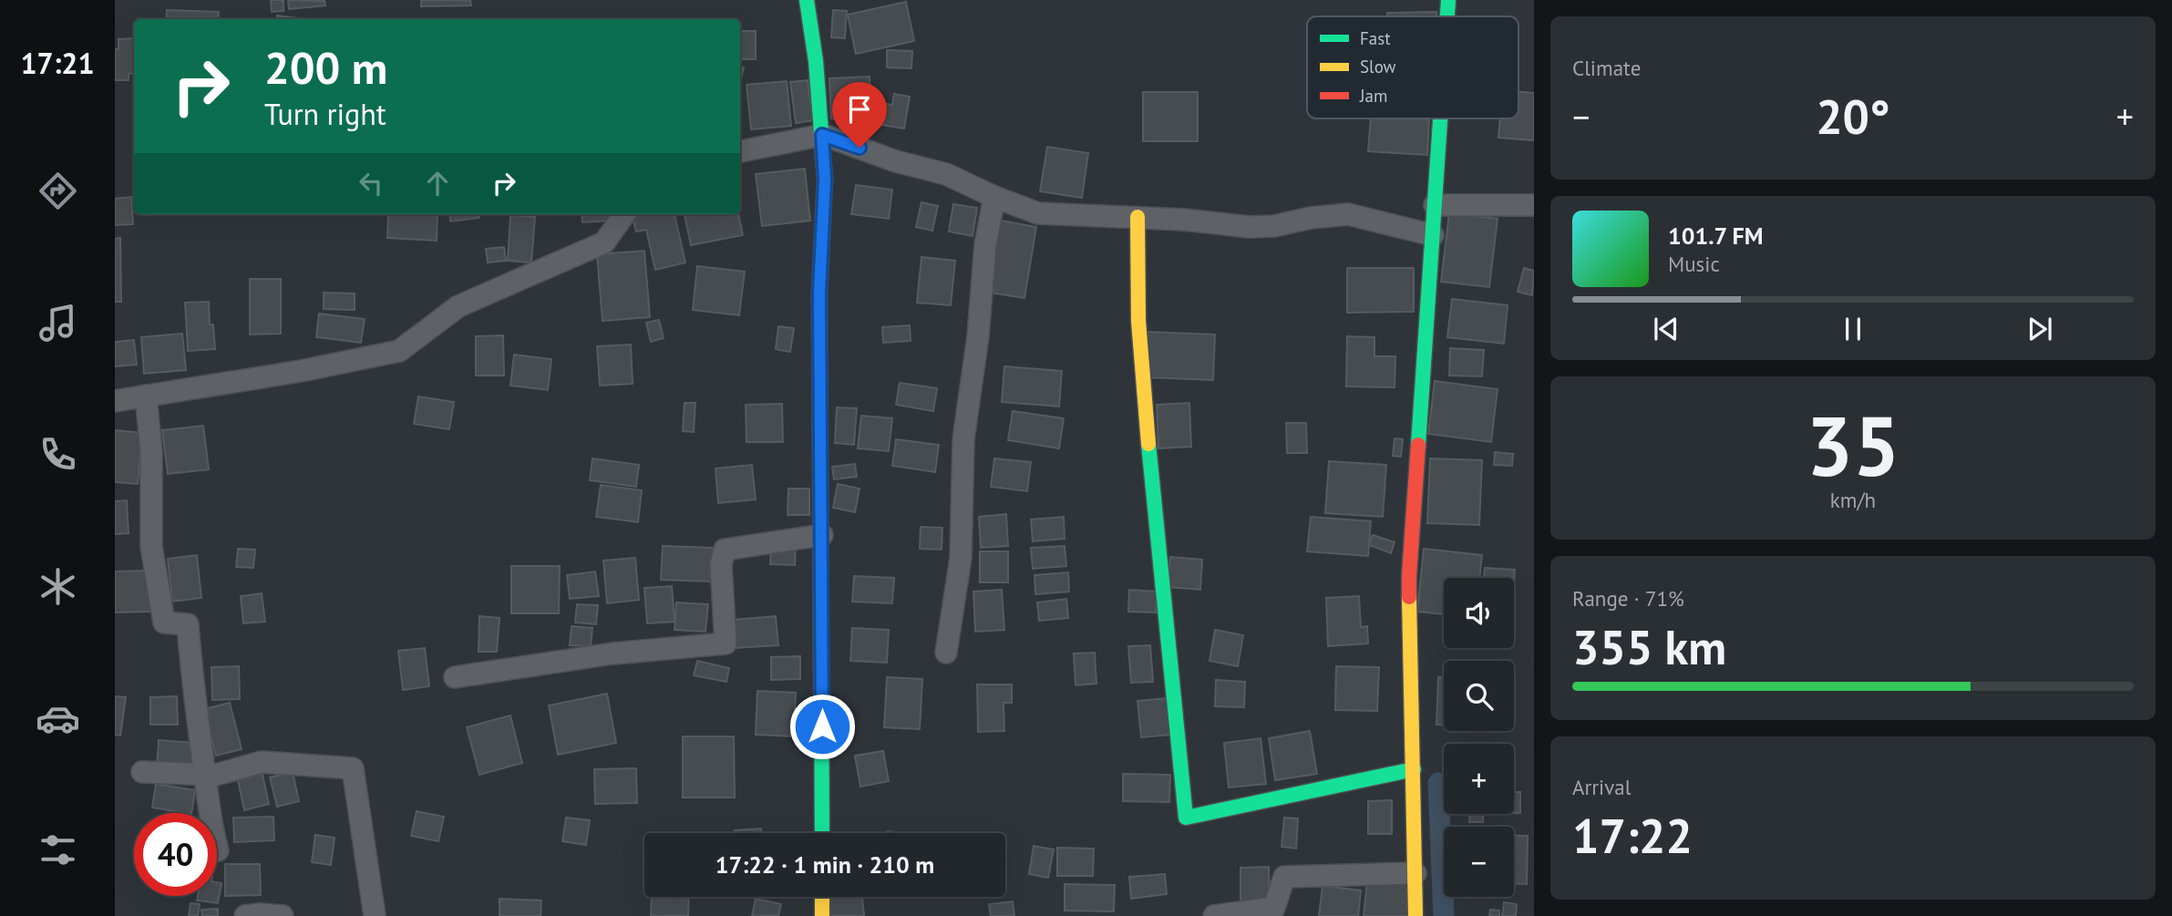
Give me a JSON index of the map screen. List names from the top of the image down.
{
  "legend": ["Fast", "Slow", "Jam"],
  "page": {
    "tabs": "17:21",
    "tile": [
      "Climate",
      ["35", "km/h"],
      ["Range · 71%", "355 km"],
      ["Arrival", "17:22"]
    ],
    "turn": ["200 m", "Turn right"],
    "heat": ["−", "20°", "+"],
    "song": ["101.7 FM", "Music"],
    "map_buttons": ["+", "−"],
    "limit": "40",
    "trip": "17:22 · 1 min · 210 m"
  }
}
